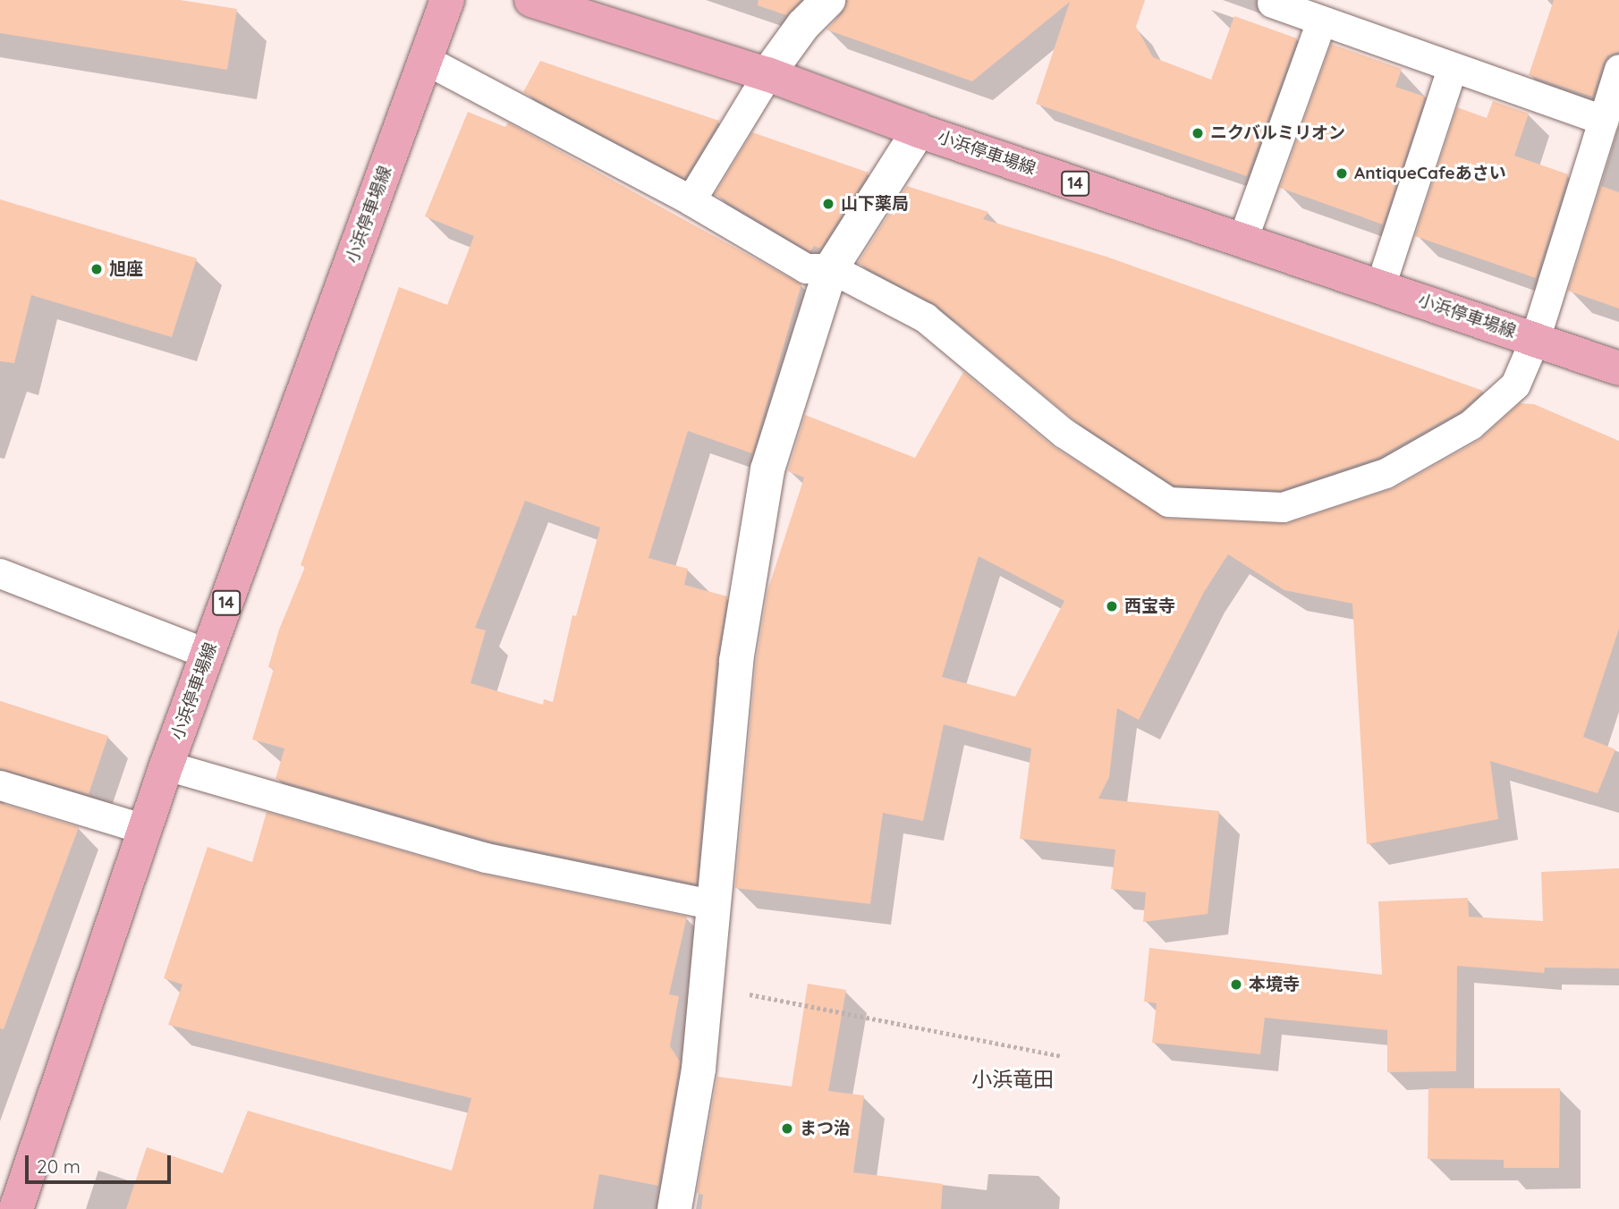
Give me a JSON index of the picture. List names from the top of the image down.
{
  "streets": {
    "main road": ["小浜停車場線", "14"]
  },
  "districts": ["小浜竜田"],
  "places": [
    "ニクバルミリオン",
    "AntiqueCafeあさい",
    "山下薬局",
    "旭座",
    "西宝寺",
    "本境寺",
    "まつ治"
  ],
  "scale_bar": "20 m"
}
